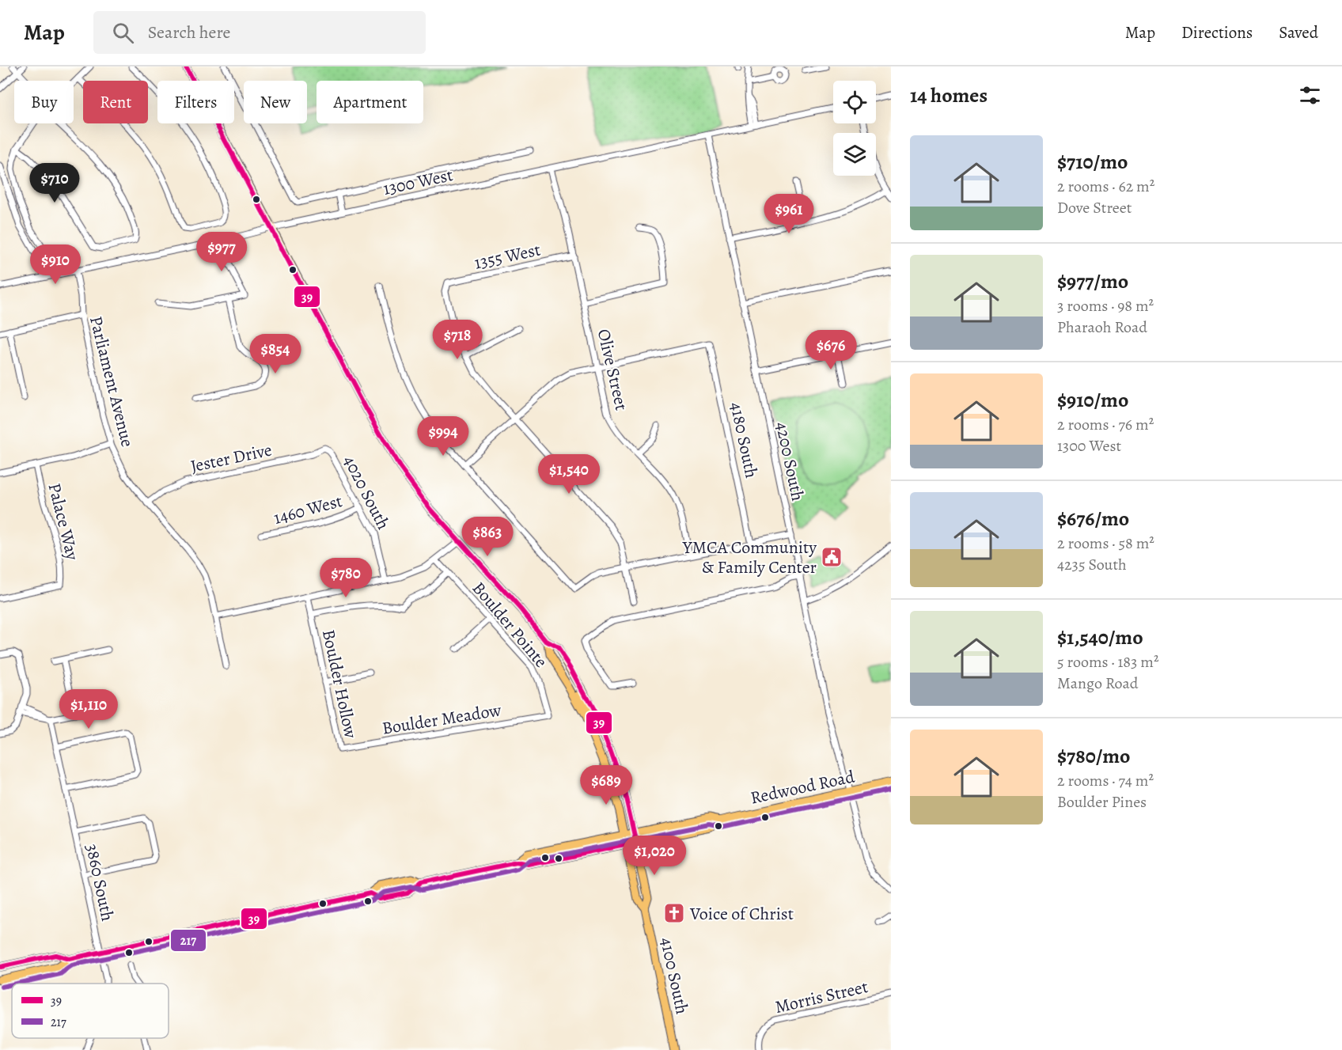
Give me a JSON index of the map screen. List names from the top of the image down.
{
  "streets": {
    "main road": ["Redwood Road", "4100 South"],
    "street": [
      "1300 West",
      "1355 West",
      "Olive Street",
      "Parliament Avenue",
      "4180 South",
      "Jester Drive",
      "4200 South",
      "4020 South",
      "1460 West",
      "Palace Way",
      "Boulder Pointe",
      "Boulder Hollow",
      "Boulder Meadow",
      "3860 South",
      "Morris Street"
    ]
  },
  "crossings": [
    ["1300 West", "Olive Street"],
    ["1300 West", "Parliament Avenue"],
    ["1300 West", "4200 South"],
    ["1355 West", "Olive Street"],
    ["Olive Street", "4180 South"],
    ["Parliament Avenue", "Jester Drive"],
    ["Jester Drive", "4020 South"],
    ["4200 South", "Redwood Road"],
    ["4020 South", "1460 West"],
    ["Boulder Pointe", "Boulder Meadow"],
    ["Boulder Hollow", "Boulder Meadow"],
    ["Redwood Road", "3860 South"],
    ["Redwood Road", "4100 South"]
  ],
  "places": {
    "public building": ["YMCA Community & Family Center"],
    "church": ["Voice of Christ"]
  },
  "lines": ["transit line 39", "transit line 217"],
  "legend": ["39", "217"],
  "page": {
    "header": "Map",
    "search": "Search here",
    "nav": ["Map", "Directions", "Saved"],
    "heading": "14 homes",
    "chip": [
      "Buy",
      "Rent",
      "Filters",
      "New",
      "Apartment"
    ],
    "list": [
      {
        "name": "$710/mo",
        "note": "2 rooms · 62 m² · Dove Street"
      },
      {
        "name": "$977/mo",
        "note": "3 rooms · 98 m² · Pharaoh Road"
      },
      {
        "name": "$910/mo",
        "note": "2 rooms · 76 m² · 1300 West"
      },
      {
        "name": "$676/mo",
        "note": "2 rooms · 58 m² · 4235 South"
      },
      {
        "name": "$1,540/mo",
        "note": "5 rooms · 183 m² · Mango Road"
      },
      {
        "name": "$780/mo",
        "note": "2 rooms · 74 m² · Boulder Pines"
      }
    ],
    "price": [
      "$710",
      "$961",
      "$977",
      "$910",
      "$718",
      "$676",
      "$854",
      "$994",
      "$1,540",
      "$863",
      "$780",
      "$1,110",
      "$689",
      "$1,020"
    ]
  }
}
